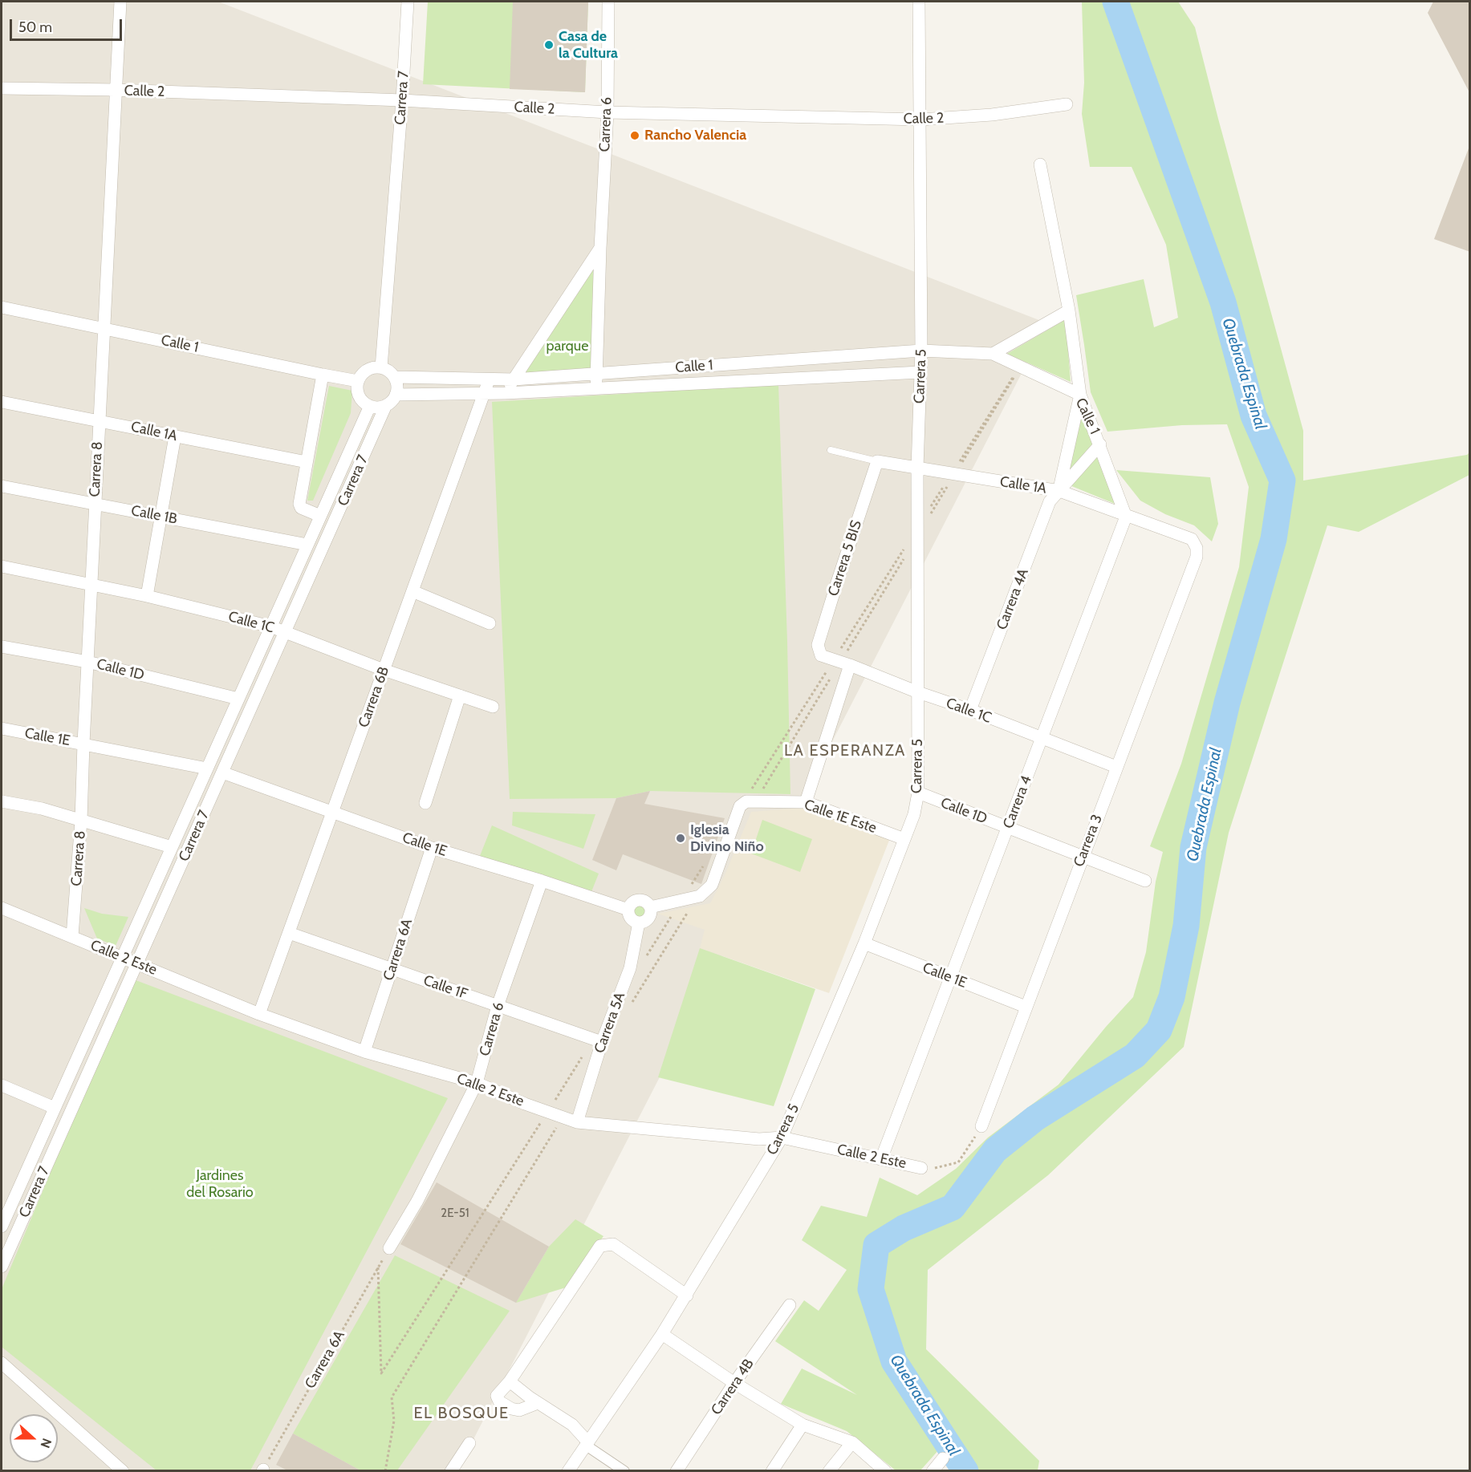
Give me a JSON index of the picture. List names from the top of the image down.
{
  "streets": {
    "street": [
      "Calle 2",
      "Carrera 7",
      "Carrera 6",
      "Calle 1",
      "Carrera 5",
      "Calle 1A",
      "Carrera 8",
      "Calle 1B",
      "Carrera 5 BIS",
      "Carrera 4A",
      "Calle 1C",
      "Calle 1D",
      "Carrera 6B",
      "Calle 1E",
      "Carrera 4",
      "Calle 1E Este",
      "Carrera 3",
      "Carrera 6A",
      "Calle 2 Este",
      "Calle 1F",
      "Carrera 5A",
      "Carrera 4B"
    ]
  },
  "crossings": [
    ["Calle 2", "Carrera 7"],
    ["Calle 2", "Carrera 6"],
    ["Calle 2", "Carrera 5"],
    ["Calle 2", "Carrera 8"],
    ["Carrera 7", "Calle 1"],
    ["Carrera 7", "Calle 1B"],
    ["Carrera 7", "Calle 1C"],
    ["Carrera 7", "Calle 1D"],
    ["Carrera 7", "Calle 1E"],
    ["Carrera 7", "Calle 2 Este"],
    ["Carrera 6", "Calle 1"],
    ["Carrera 6", "Calle 1E"],
    ["Carrera 6", "Carrera 6A"],
    ["Carrera 6", "Calle 2 Este"],
    ["Carrera 6", "Calle 1F"],
    ["Calle 1", "Carrera 5"],
    ["Calle 1", "Carrera 8"],
    ["Calle 1", "Carrera 4A"],
    ["Calle 1", "Carrera 6B"],
    ["Carrera 5", "Calle 1A"],
    ["Carrera 5", "Calle 1C"],
    ["Carrera 5", "Calle 1D"],
    ["Carrera 5", "Calle 1E"],
    ["Carrera 5", "Calle 1E Este"],
    ["Carrera 5", "Calle 2 Este"],
    ["Calle 1A", "Carrera 8"],
    ["Calle 1A", "Carrera 5 BIS"],
    ["Calle 1A", "Carrera 4A"],
    ["Calle 1A", "Carrera 4"],
    ["Calle 1A", "Carrera 3"],
    ["Carrera 8", "Calle 1B"],
    ["Carrera 8", "Calle 1C"],
    ["Carrera 8", "Calle 1D"],
    ["Carrera 8", "Calle 1E"],
    ["Carrera 8", "Calle 2 Este"],
    ["Carrera 5 BIS", "Calle 1C"],
    ["Carrera 4A", "Calle 1C"],
    ["Calle 1C", "Carrera 6B"],
    ["Calle 1C", "Carrera 4"],
    ["Calle 1C", "Carrera 3"],
    ["Calle 1D", "Carrera 4"],
    ["Calle 1D", "Carrera 3"],
    ["Carrera 6B", "Calle 1E"],
    ["Carrera 6B", "Calle 2 Este"],
    ["Carrera 6B", "Calle 1F"],
    ["Calle 1E", "Carrera 4"],
    ["Calle 1E", "Calle 1E Este"],
    ["Calle 1E", "Carrera 3"],
    ["Calle 1E", "Carrera 6A"],
    ["Calle 1E", "Carrera 5A"],
    ["Carrera 4", "Calle 2 Este"],
    ["Calle 1E Este", "Carrera 5A"],
    ["Carrera 3", "Calle 2 Este"],
    ["Carrera 6A", "Calle 2 Este"],
    ["Carrera 6A", "Calle 1F"],
    ["Calle 2 Este", "Carrera 5A"],
    ["Calle 1F", "Carrera 5A"]
  ],
  "districts": ["LA ESPERANZA", "EL BOSQUE"],
  "water": ["Quebrada Espinal"],
  "parks": ["parque", "Jardines del Rosario"],
  "places": ["Casa de la Cultura", "Rancho Valencia", "Iglesia Divino Niño"],
  "house_numbers": ["2E-51"],
  "scale_bar": "50 m",
  "north": "right"
}
